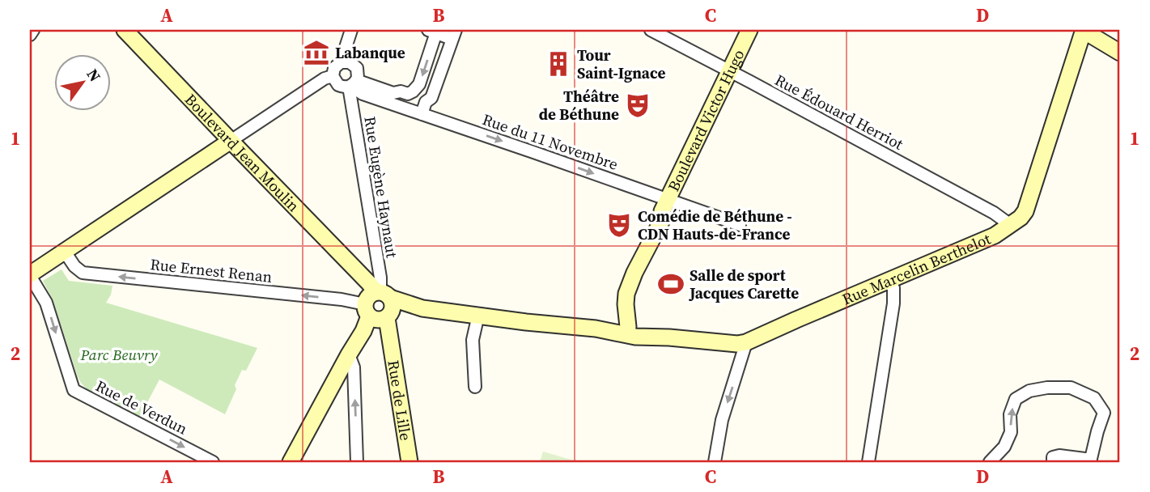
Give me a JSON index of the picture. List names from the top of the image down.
{
  "streets": {
    "main road": [
      "Boulevard Victor Hugo",
      "Boulevard Jean Moulin",
      "Rue Marcelin Berthelot",
      "Rue de Lille"
    ],
    "street": [
      "Rue Édouard Herriot",
      "Rue du 11 Novembre",
      "Rue Eugène Haynaut",
      "Rue Ernest Renan",
      "Rue de Verdun"
    ]
  },
  "crossings": [
    ["Rue Édouard Herriot", "Boulevard Victor Hugo"],
    ["Rue Édouard Herriot", "Rue Marcelin Berthelot"],
    ["Boulevard Victor Hugo", "Rue du 11 Novembre"],
    ["Boulevard Victor Hugo", "Rue Marcelin Berthelot"],
    ["Rue du 11 Novembre", "Rue Eugène Haynaut"],
    ["Boulevard Jean Moulin", "Rue Eugène Haynaut"],
    ["Boulevard Jean Moulin", "Rue Ernest Renan"],
    ["Boulevard Jean Moulin", "Rue de Lille"],
    ["Rue Eugène Haynaut", "Rue Ernest Renan"],
    ["Rue Eugène Haynaut", "Rue de Lille"],
    ["Rue Ernest Renan", "Rue de Lille"]
  ],
  "one_way": ["Rue du 11 Novembre", "Rue Ernest Renan", "Rue de Verdun"],
  "parks": ["Parc Beuvry"],
  "places": {
    "museum": ["Labanque"],
    "building": ["Tour Saint-Ignace"],
    "theatre": ["Théâtre de Béthune", "Comédie de Béthune - CDN Hauts-de-France"],
    "sports": ["Salle de sport Jacques Carette"]
  },
  "north": "top right",
  "grid": {
    "columns": [
      "A",
      "B",
      "C",
      "D"
    ],
    "rows": ["1", "2"]
  }
}
